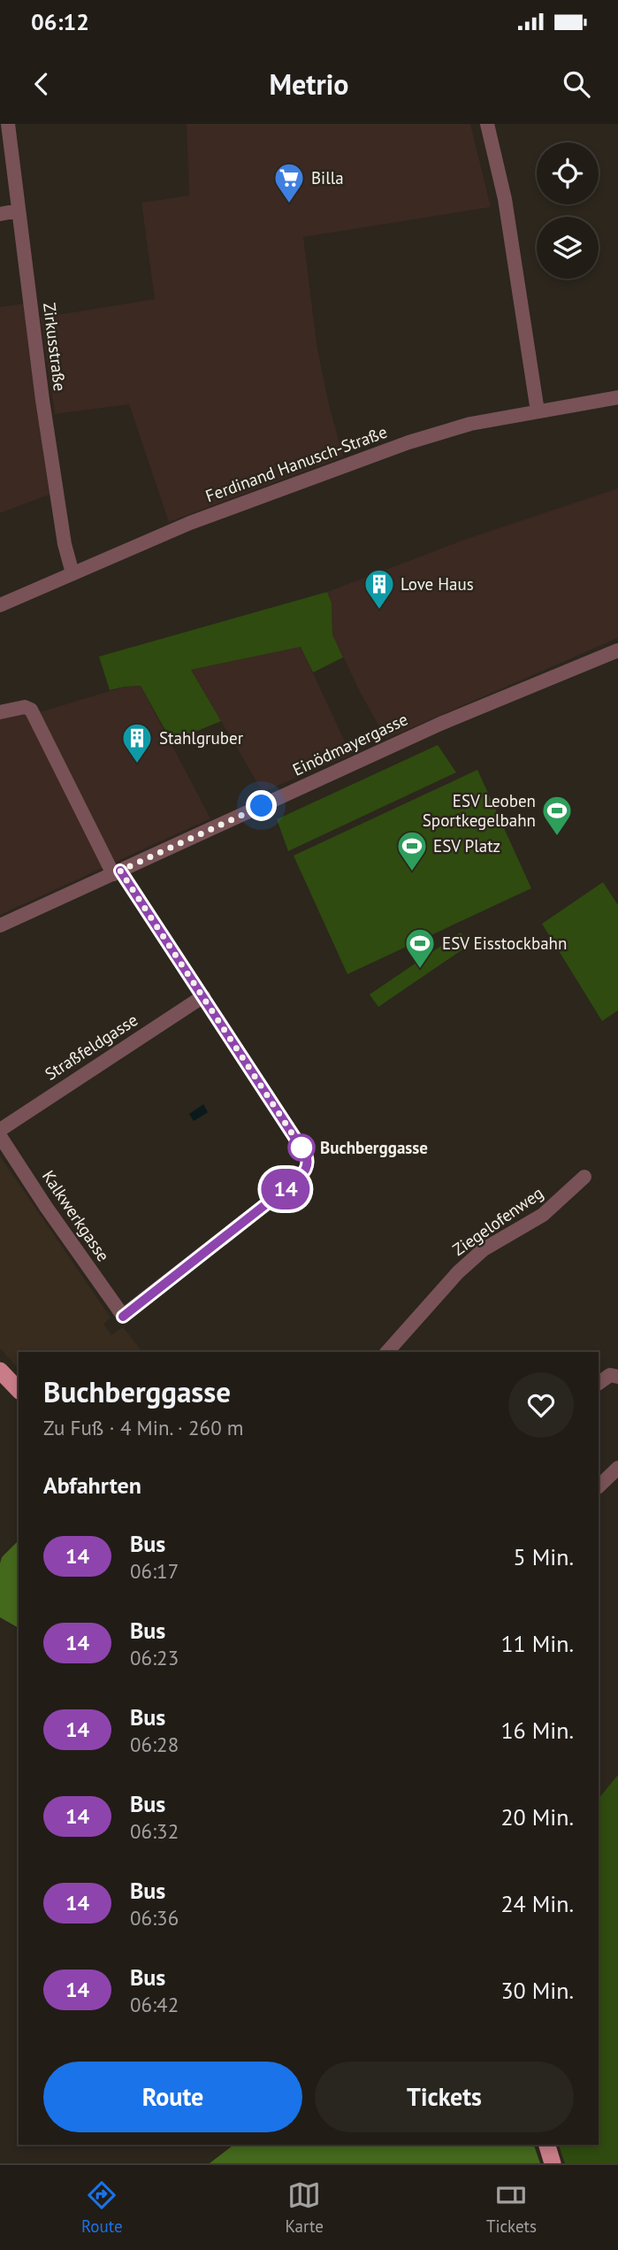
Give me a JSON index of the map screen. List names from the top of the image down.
{
  "streets": {
    "street": [
      "Zirkusstraße",
      "Ferdinand Hanusch-Straße",
      "Einödmayergasse",
      "Straßfeldgasse",
      "Kalkwerkgasse",
      "Ziegelofenweg"
    ]
  },
  "crossings": [
    ["Zirkusstraße", "Ferdinand Hanusch-Straße"],
    ["Straßfeldgasse", "Kalkwerkgasse"]
  ],
  "places": {
    "supermarket": ["Billa"],
    "building": ["Love Haus", "Stahlgruber"],
    "sports": ["ESV Leoben Sportkegelbahn", "ESV Platz", "ESV Eisstockbahn"],
    "other": ["Buchberggasse"]
  },
  "lines": ["bus line 14"],
  "page": {
    "status": "06:12",
    "header": "Metrio",
    "on_map": "14",
    "heading": [
      ["Buchberggasse", "Zu Fuß · 4 Min. · 260 m"],
      "Abfahrten"
    ],
    "list": [
      {
        "mark": "14",
        "name": "Bus",
        "note": "06:17",
        "value": "5 Min."
      },
      {
        "mark": "14",
        "name": "Bus",
        "note": "06:23",
        "value": "11 Min."
      },
      {
        "mark": "14",
        "name": "Bus",
        "note": "06:28",
        "value": "16 Min."
      },
      {
        "mark": "14",
        "name": "Bus",
        "note": "06:32",
        "value": "20 Min."
      },
      {
        "mark": "14",
        "name": "Bus",
        "note": "06:36",
        "value": "24 Min."
      },
      {
        "mark": "14",
        "name": "Bus",
        "note": "06:42",
        "value": "30 Min."
      }
    ],
    "buttons": ["Route", "Tickets"],
    "tabs": ["Route", "Karte", "Tickets"]
  }
}
